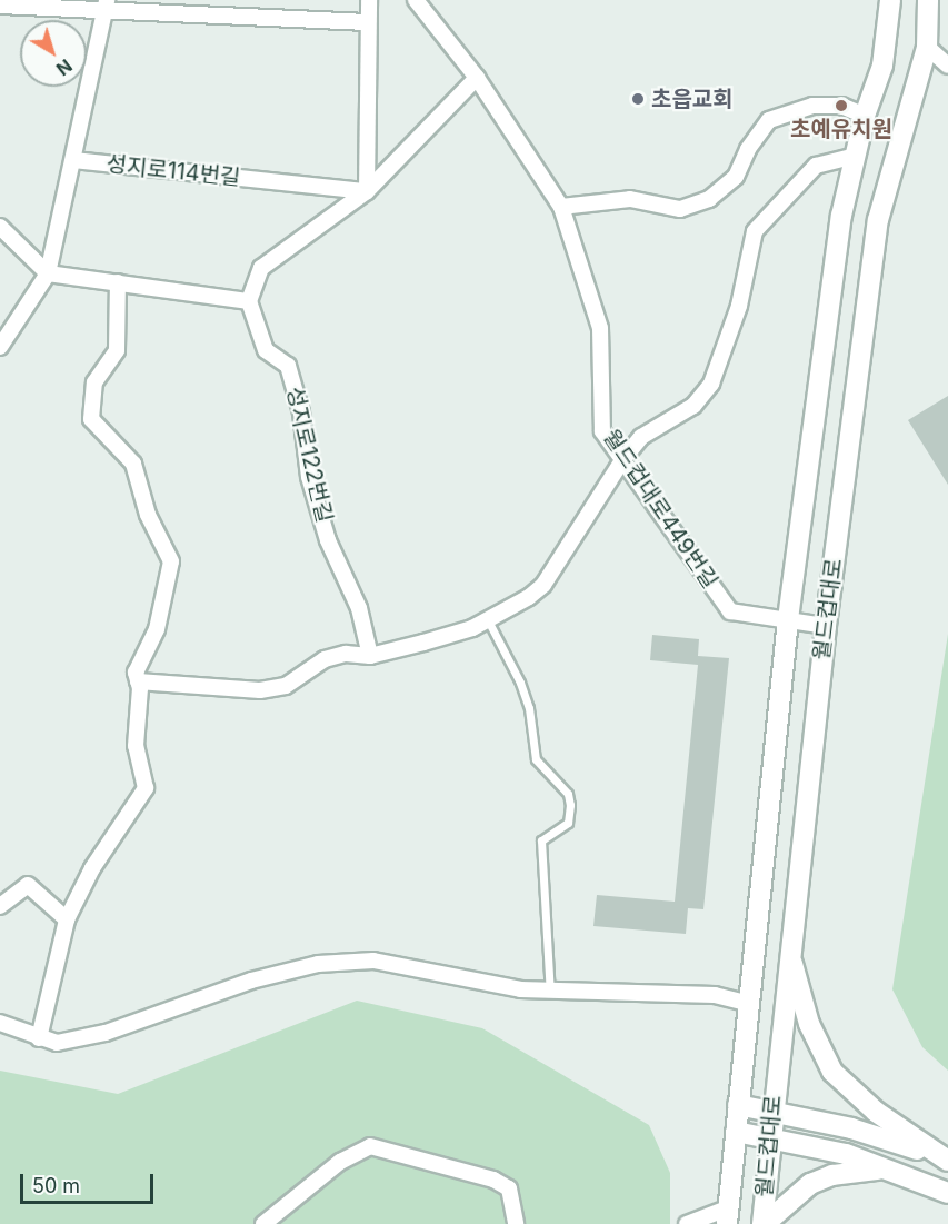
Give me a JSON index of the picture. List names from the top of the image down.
{
  "streets": {
    "main road": ["월드컵대로"],
    "street": ["성지로114번길", "성지로122번길", "월드컵대로449번길"]
  },
  "crossings": [
    ["월드컵대로449번길", "월드컵대로"]
  ],
  "places": ["초읍교회", "초예유치원"],
  "scale_bar": "50 m",
  "north": "bottom right"
}
